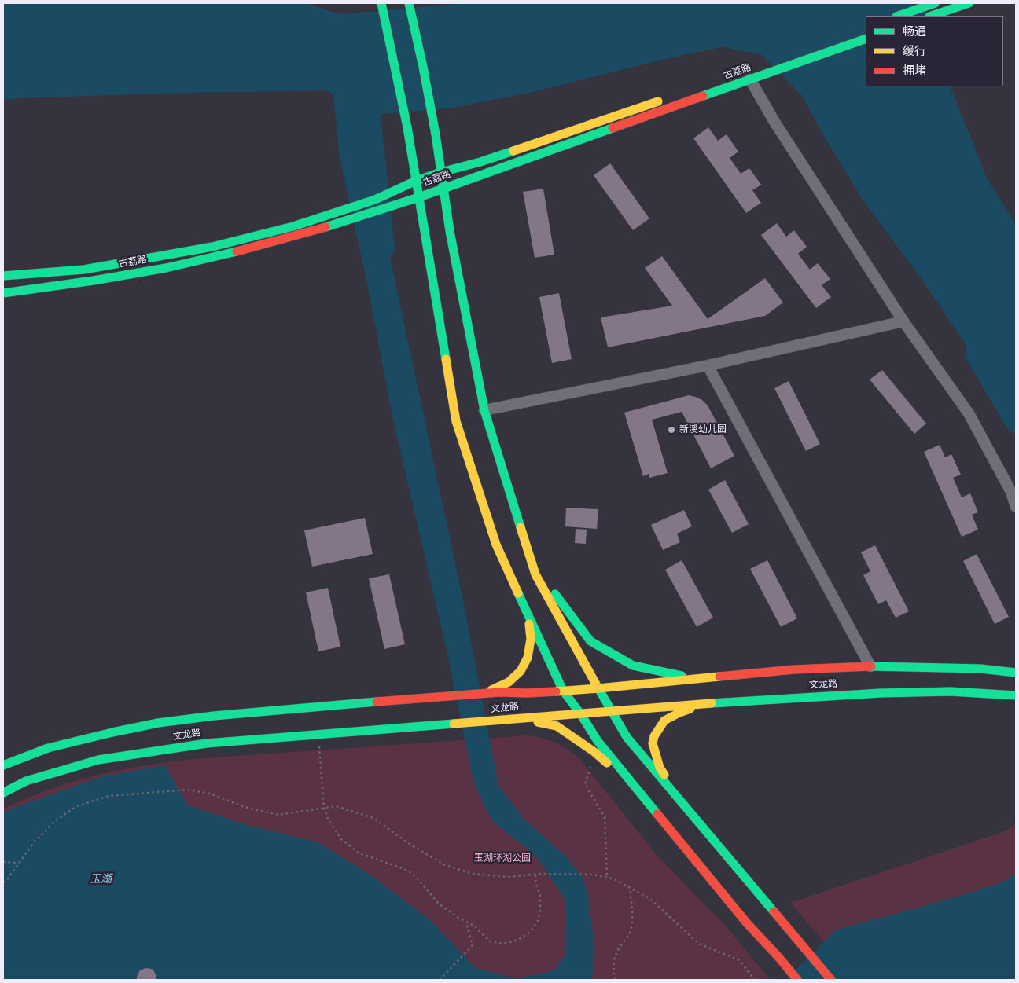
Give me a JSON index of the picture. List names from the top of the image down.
{
  "streets": {
    "main road": ["古荔路", "文龙路"]
  },
  "water": ["玉湖"],
  "parks": ["玉湖环湖公园"],
  "places": ["新溪幼儿园"],
  "legend": ["畅通", "缓行", "拥堵"]
}
